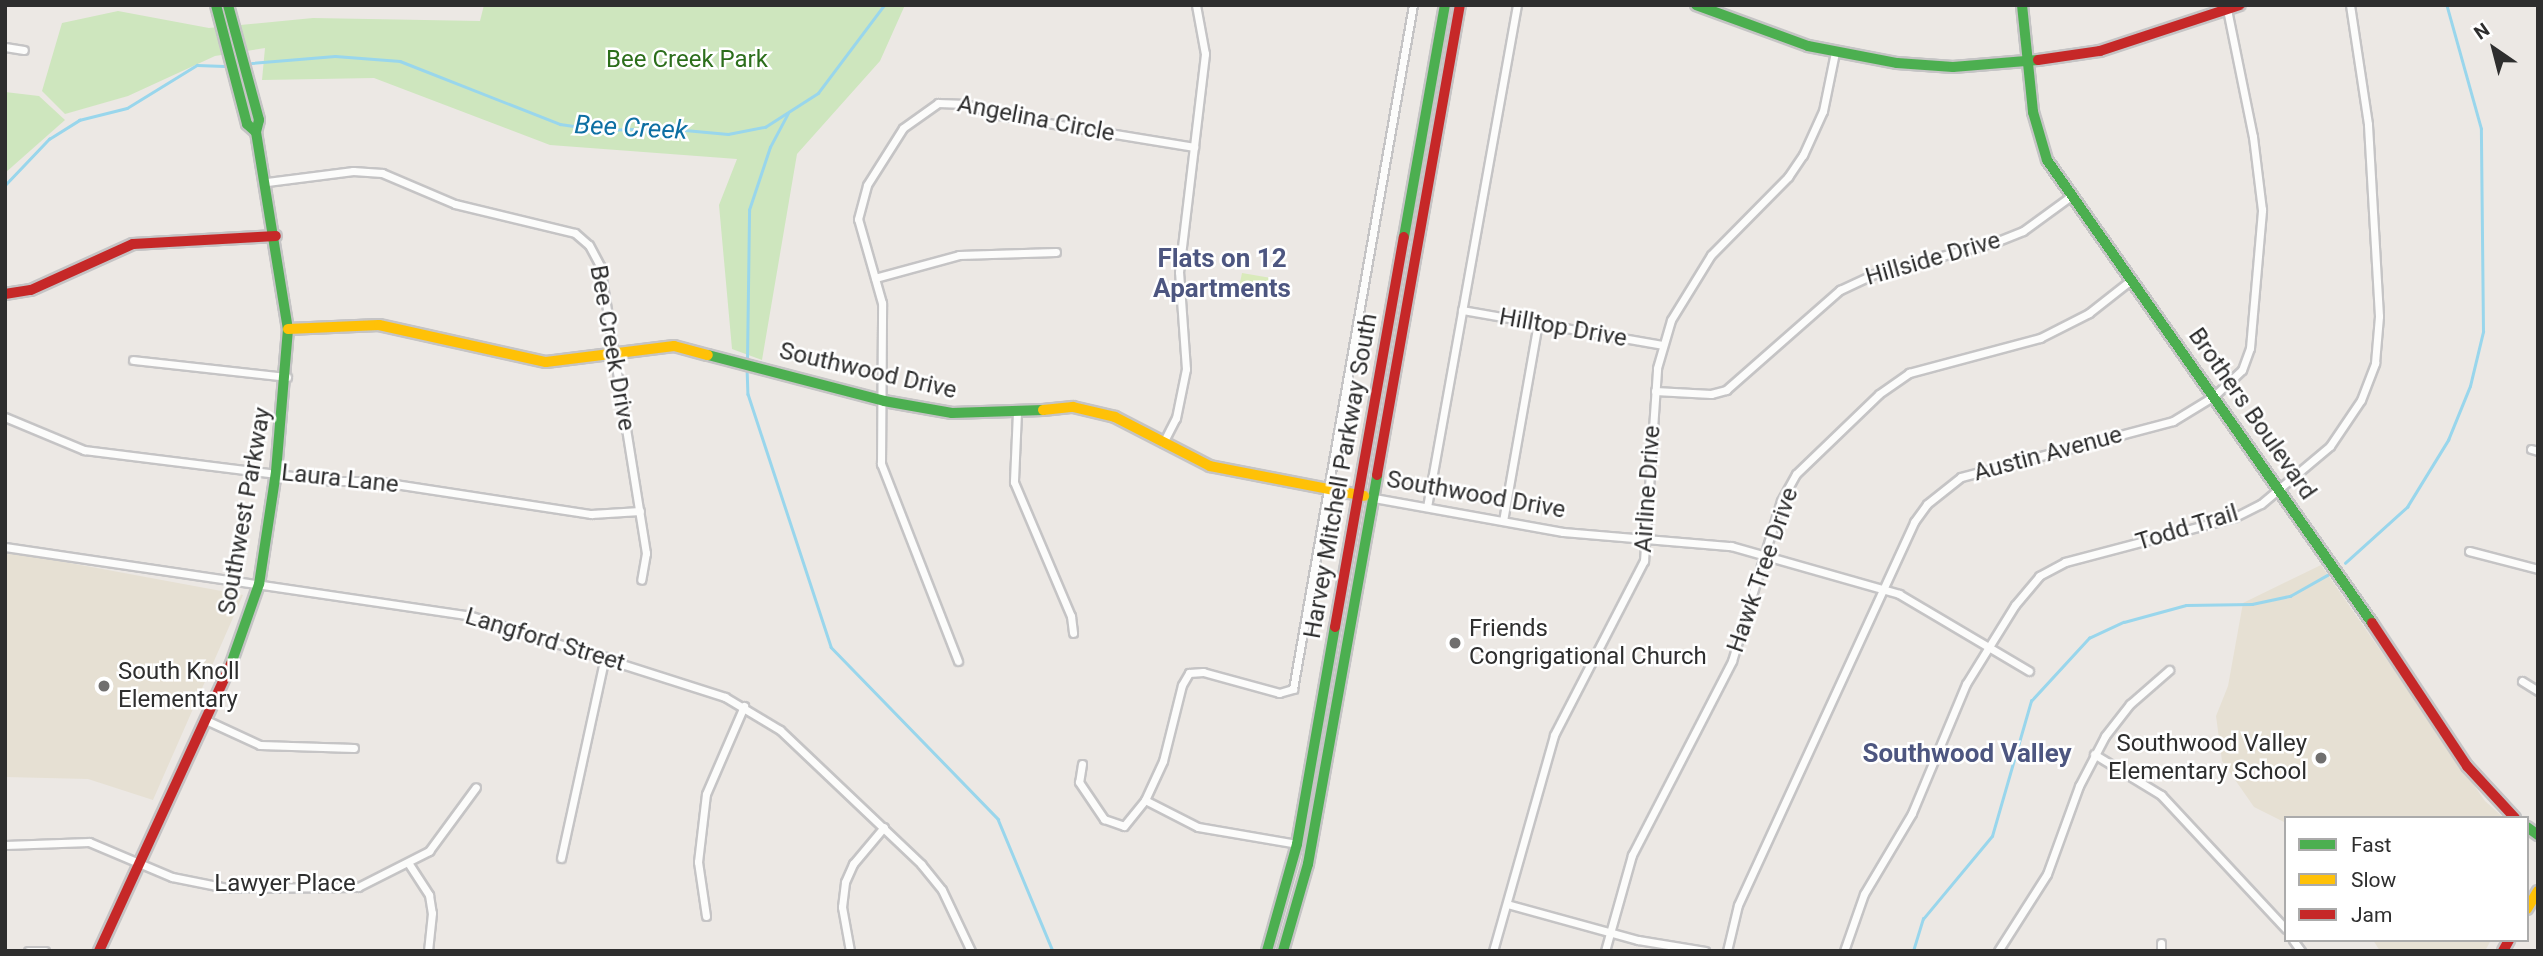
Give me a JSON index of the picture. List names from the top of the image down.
{
  "streets": {
    "main road": [
      "Southwood Drive",
      "Brothers Boulevard",
      "Harvey Mitchell Parkway South",
      "Southwest Parkway"
    ],
    "street": [
      "Angelina Circle",
      "Hillside Drive",
      "Hilltop Drive",
      "Bee Creek Drive",
      "Austin Avenue",
      "Laura Lane",
      "Airline Drive",
      "Todd Trail",
      "Hawk Tree Drive",
      "Langford Street",
      "Lawyer Place"
    ]
  },
  "crossings": [
    ["Angelina Circle", "Southwood Drive"],
    ["Hillside Drive", "Brothers Boulevard"],
    ["Hillside Drive", "Airline Drive"],
    ["Hilltop Drive", "Airline Drive"],
    ["Bee Creek Drive", "Southwood Drive"],
    ["Bee Creek Drive", "Laura Lane"],
    ["Bee Creek Drive", "Southwest Parkway"],
    ["Southwood Drive", "Austin Avenue"],
    ["Southwood Drive", "Harvey Mitchell Parkway South"],
    ["Southwood Drive", "Airline Drive"],
    ["Southwood Drive", "Southwest Parkway"],
    ["Southwood Drive", "Todd Trail"],
    ["Southwood Drive", "Hawk Tree Drive"],
    ["Brothers Boulevard", "Austin Avenue"],
    ["Brothers Boulevard", "Todd Trail"],
    ["Brothers Boulevard", "Hawk Tree Drive"],
    ["Laura Lane", "Southwest Parkway"],
    ["Southwest Parkway", "Langford Street"],
    ["Southwest Parkway", "Lawyer Place"]
  ],
  "districts": ["Flats on 12 Apartments", "Southwood Valley"],
  "water": ["Bee Creek"],
  "parks": ["Bee Creek Park"],
  "places": ["Friends Congrigational Church", "South Knoll Elementary", "Southwood Valley Elementary School"],
  "legend": ["Fast", "Slow", "Jam"],
  "north": "top left"
}
